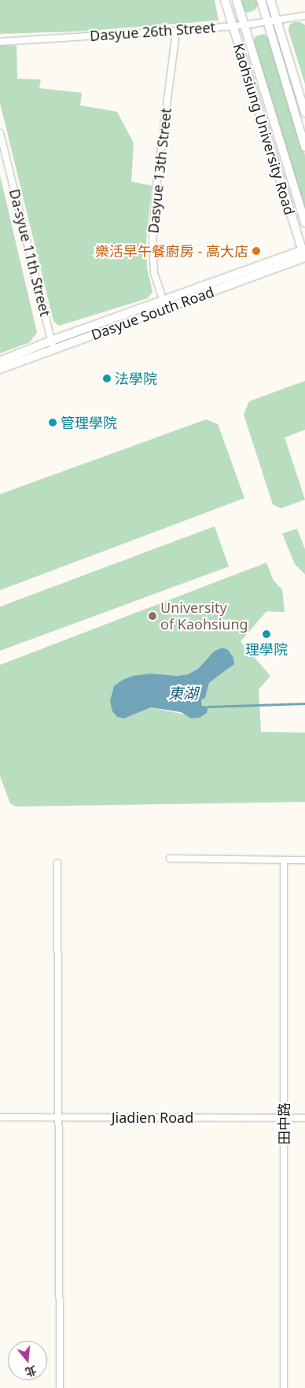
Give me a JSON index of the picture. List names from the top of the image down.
{
  "streets": {
    "street": [
      "Dasyue 26th Street",
      "Kaohsiung University Road",
      "Dasyue 13th Street",
      "Da-syue 11th Street",
      "Dasyue South Road",
      "Jiadien Road",
      "田中路"
    ]
  },
  "crossings": [
    ["Dasyue 26th Street", "Kaohsiung University Road"],
    ["Dasyue 26th Street", "Dasyue 13th Street"],
    ["Kaohsiung University Road", "Dasyue South Road"],
    ["Dasyue 13th Street", "Dasyue South Road"],
    ["Da-syue 11th Street", "Dasyue South Road"],
    ["Jiadien Road", "田中路"]
  ],
  "water": ["東湖"],
  "places": [
    "樂活早午餐廚房 - 高大店",
    "法學院",
    "管理學院",
    "University of Kaohsiung",
    "理學院"
  ],
  "north": "bottom"
}
